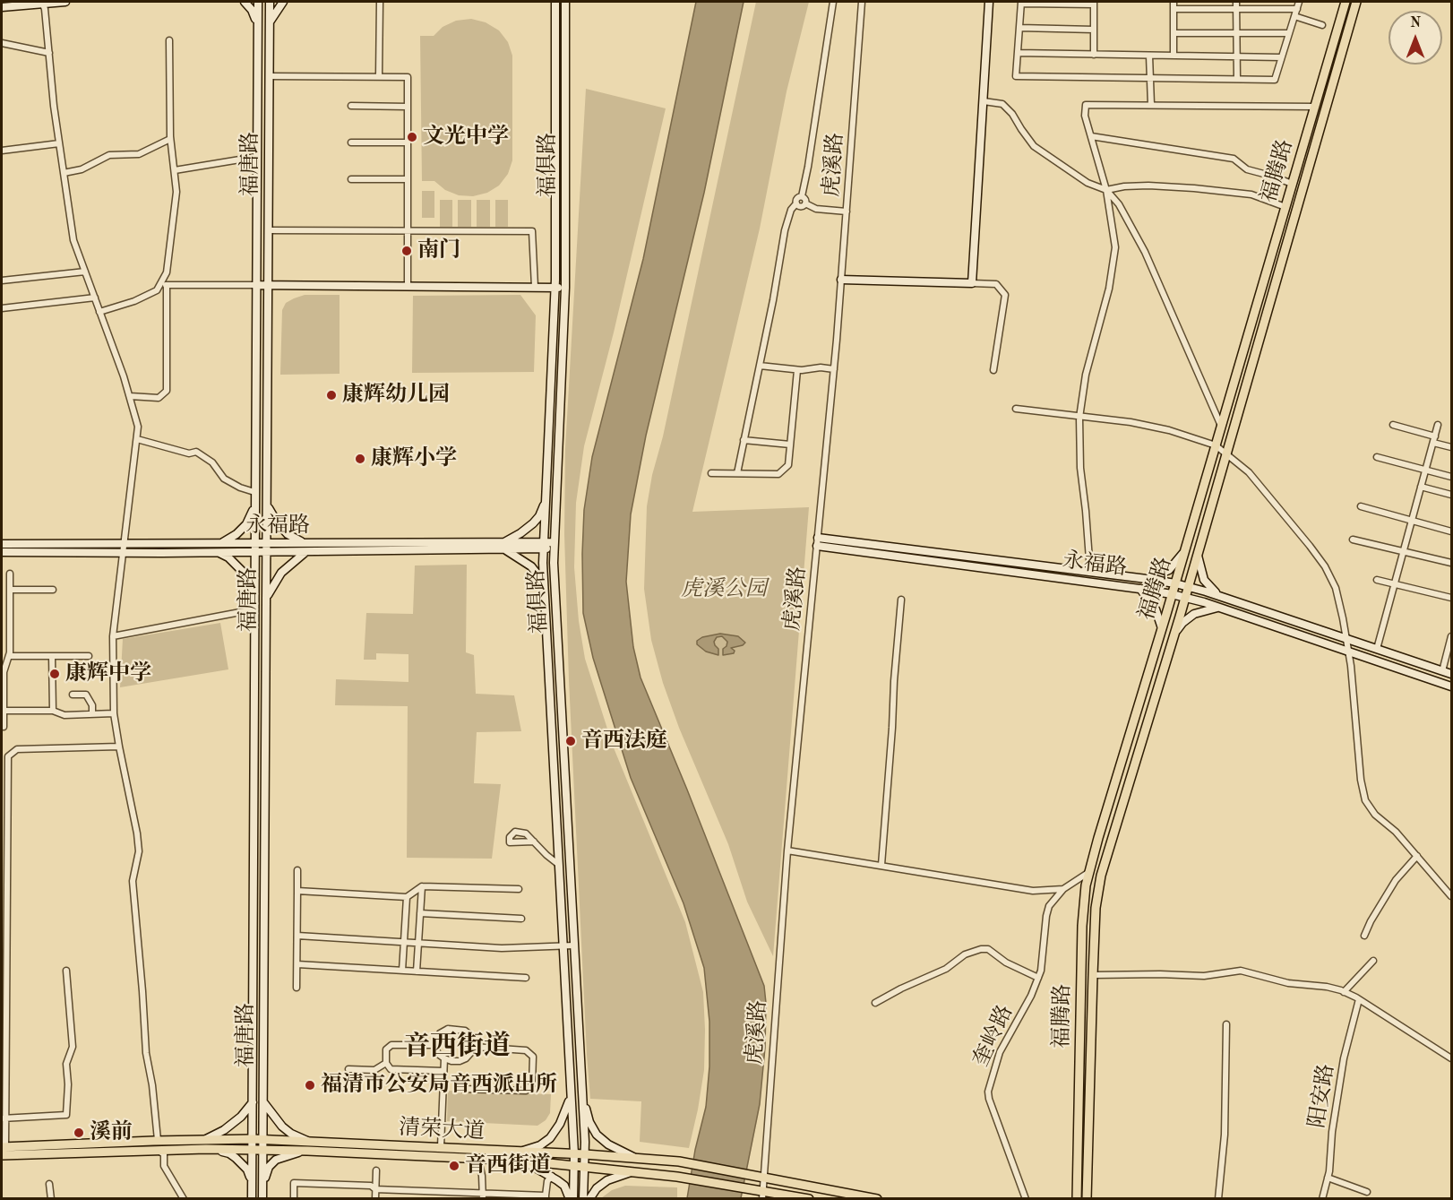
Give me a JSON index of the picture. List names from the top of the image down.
{
  "streets": {
    "main road": ["福腾路", "清荣大道"],
    "street": [
      "福唐路",
      "福俱路",
      "虎溪路",
      "永福路",
      "奎岭路",
      "阳安路"
    ]
  },
  "crossings": [
    ["福唐路", "永福路"],
    ["福唐路", "清荣大道"],
    ["福俱路", "永福路"],
    ["福俱路", "清荣大道"],
    ["虎溪路", "永福路"],
    ["虎溪路", "清荣大道"],
    ["福腾路", "永福路"]
  ],
  "districts": ["音西街道"],
  "parks": ["虎溪公园"],
  "places": [
    "文光中学",
    "南门",
    "康辉幼儿园",
    "康辉小学",
    "康辉中学",
    "音西法庭",
    "福清市公安局音西派出所",
    "溪前",
    "音西街道"
  ],
  "north": "top"
}
